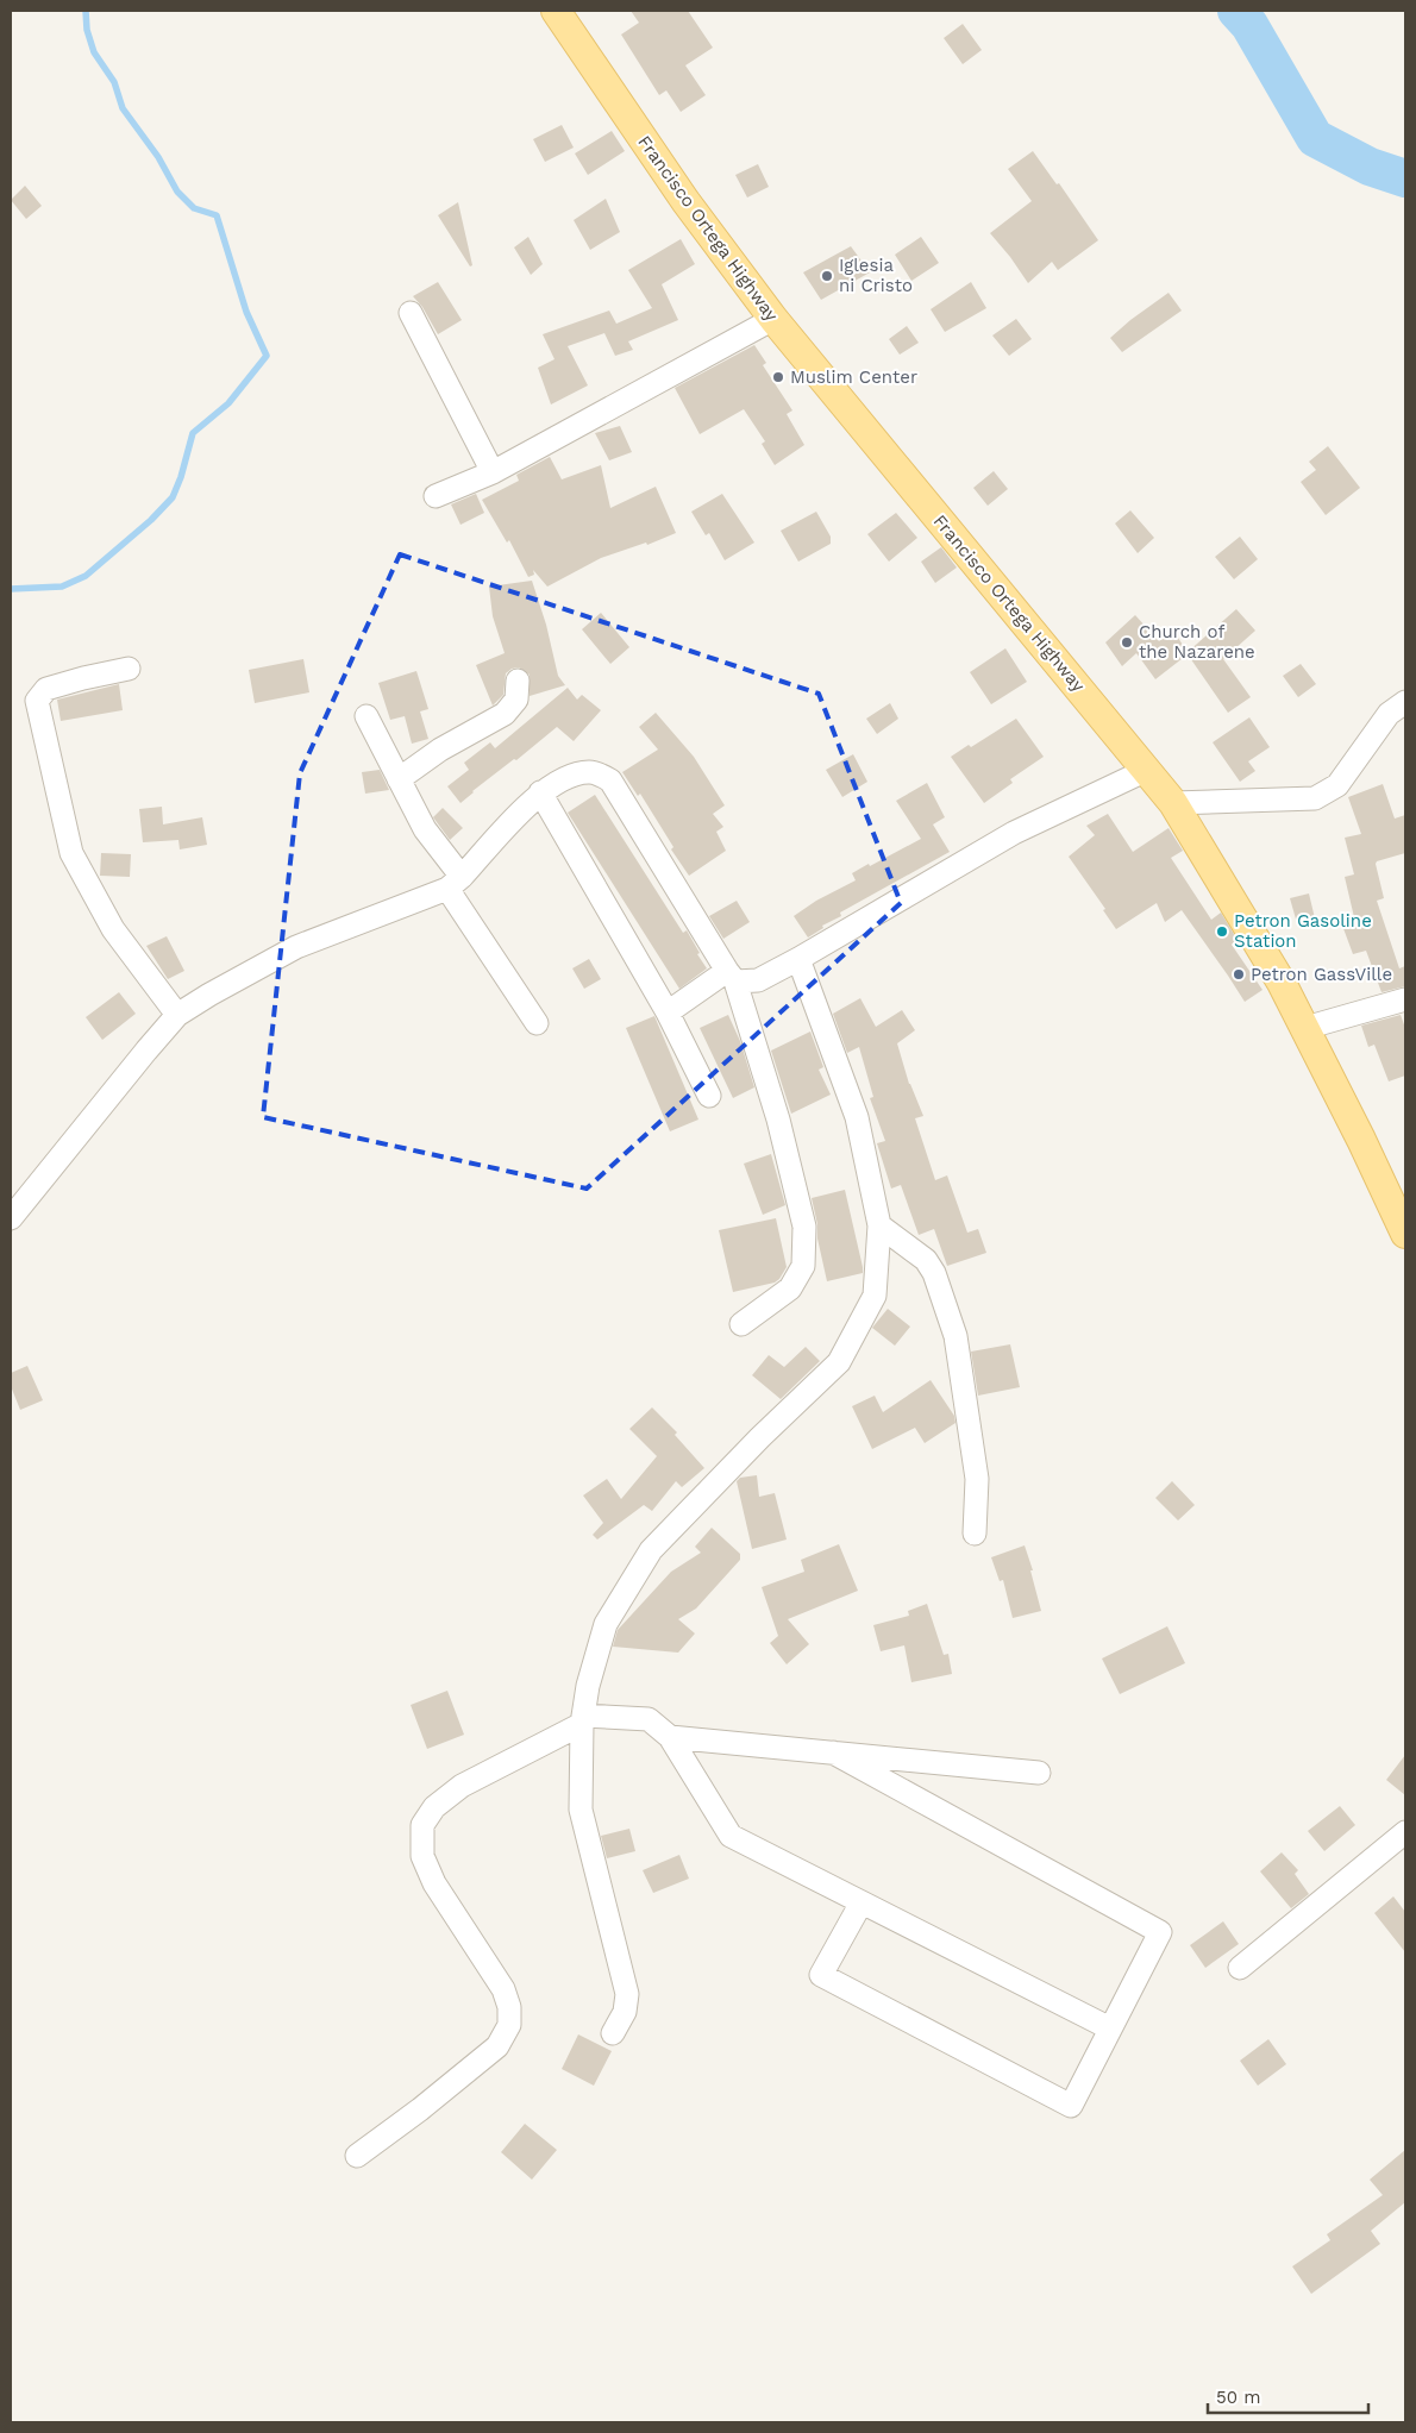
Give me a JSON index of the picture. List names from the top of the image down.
{
  "streets": {
    "main road": ["Francisco Ortega Highway"]
  },
  "places": [
    "Iglesia ni Cristo",
    "Muslim Center",
    "Church of the Nazarene",
    "Petron Gasoline Station",
    "Petron GassVille"
  ],
  "scale_bar": "50 m"
}
